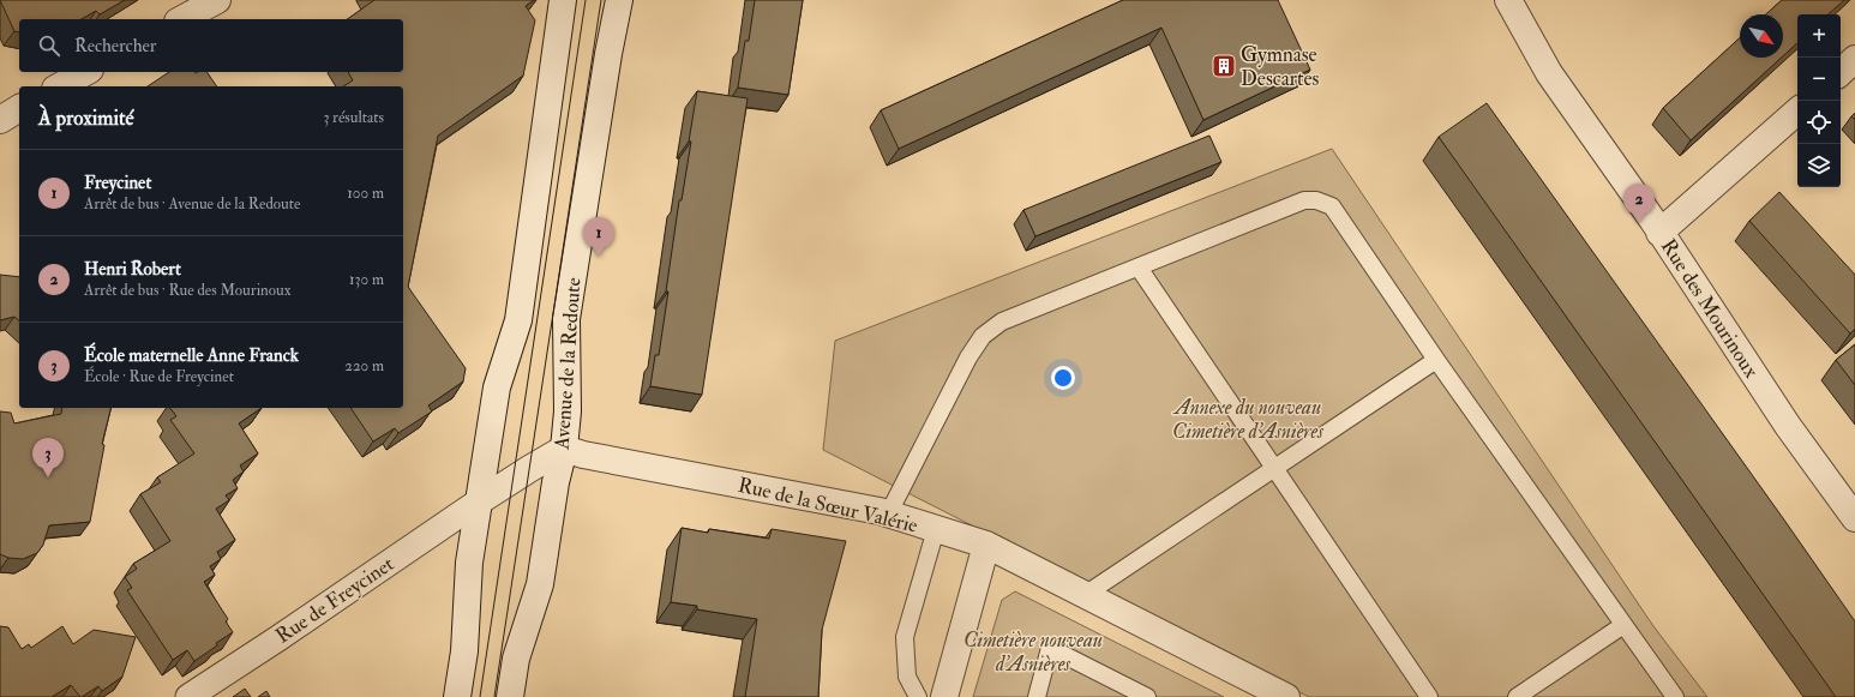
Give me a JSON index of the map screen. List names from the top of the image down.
{
  "streets": {
    "street": [
      "Rue des Mourinoux",
      "Avenue de la Redoute",
      "Rue de la Sœur Valérie",
      "Rue de Freycinet"
    ]
  },
  "crossings": [
    ["Avenue de la Redoute", "Rue de la Sœur Valérie"]
  ],
  "parks": ["Annexe du nouveau Cimetière d'Asnières", "Cimetière nouveau d'Asnières"],
  "places": {
    "building": ["Gymnase Descartes"]
  },
  "north": "bottom right",
  "page": {
    "map_buttons": ["+", "−"],
    "search": "Rechercher",
    "heading": ["À proximité", "3 résultats"],
    "list": [
      {
        "mark": "1",
        "name": "Freycinet",
        "note": "Arrêt de bus · Avenue de la Redoute",
        "value": "100 m"
      },
      {
        "mark": "2",
        "name": "Henri Robert",
        "note": "Arrêt de bus · Rue des Mourinoux",
        "value": "130 m"
      },
      {
        "mark": "3",
        "name": "École maternelle Anne Franck",
        "note": "École · Rue de Freycinet",
        "value": "220 m"
      }
    ],
    "pins": ["2", "1", "3"]
  }
}
